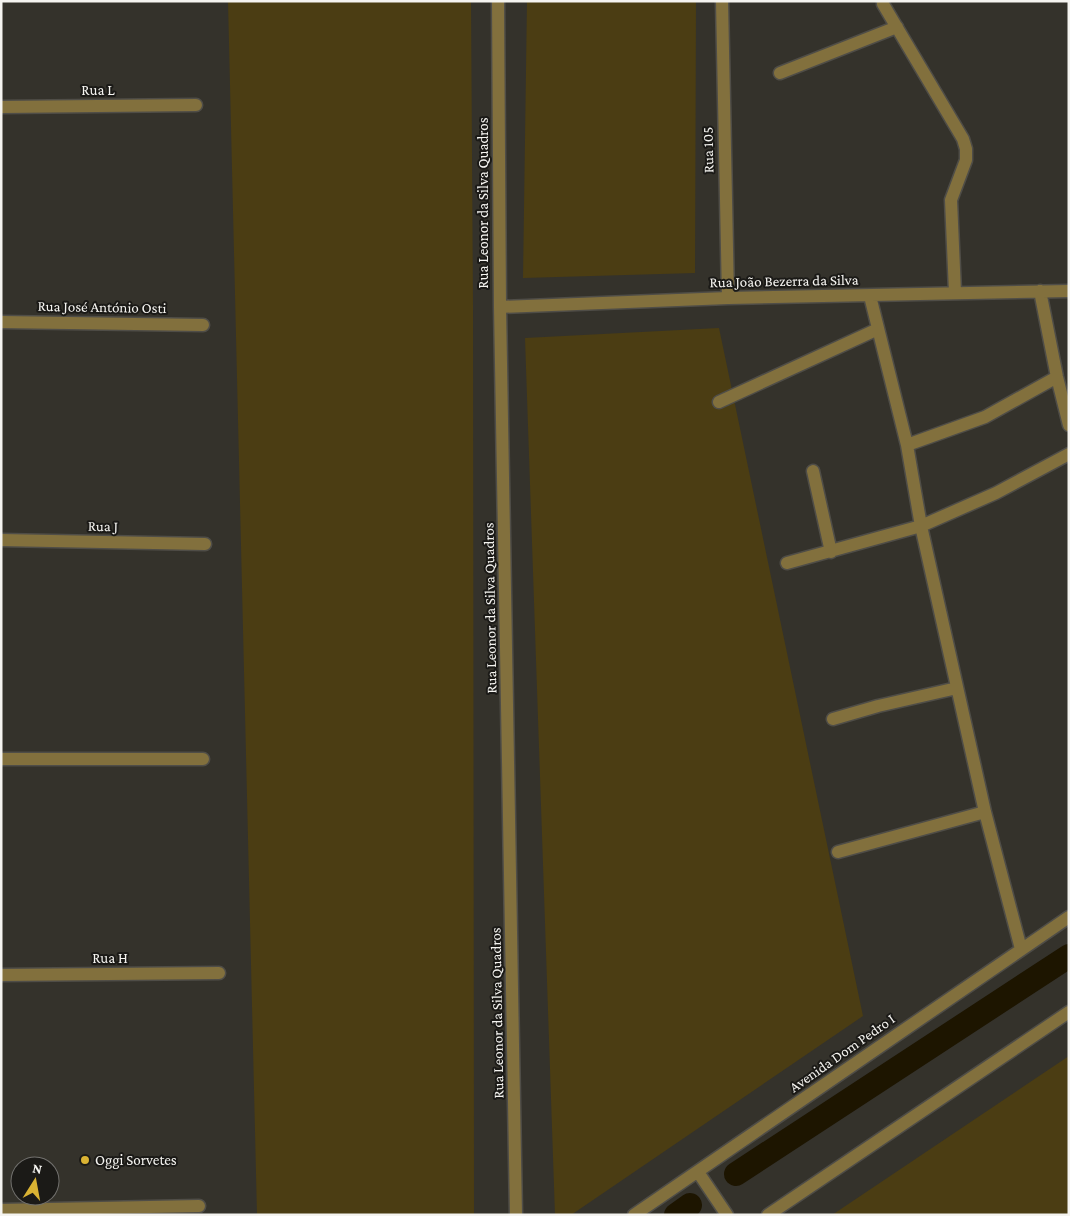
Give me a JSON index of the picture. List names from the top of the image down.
{
  "streets": {
    "street": [
      "Rua L",
      "Rua 105",
      "Rua Leonor da Silva Quadros",
      "Rua João Bezerra da Silva",
      "Rua José António Osti",
      "Rua J",
      "Rua H",
      "Avenida Dom Pedro I"
    ]
  },
  "crossings": [
    ["Rua 105", "Rua João Bezerra da Silva"],
    ["Rua Leonor da Silva Quadros", "Rua João Bezerra da Silva"]
  ],
  "places": ["Oggi Sorvetes"],
  "north": "top"
}
